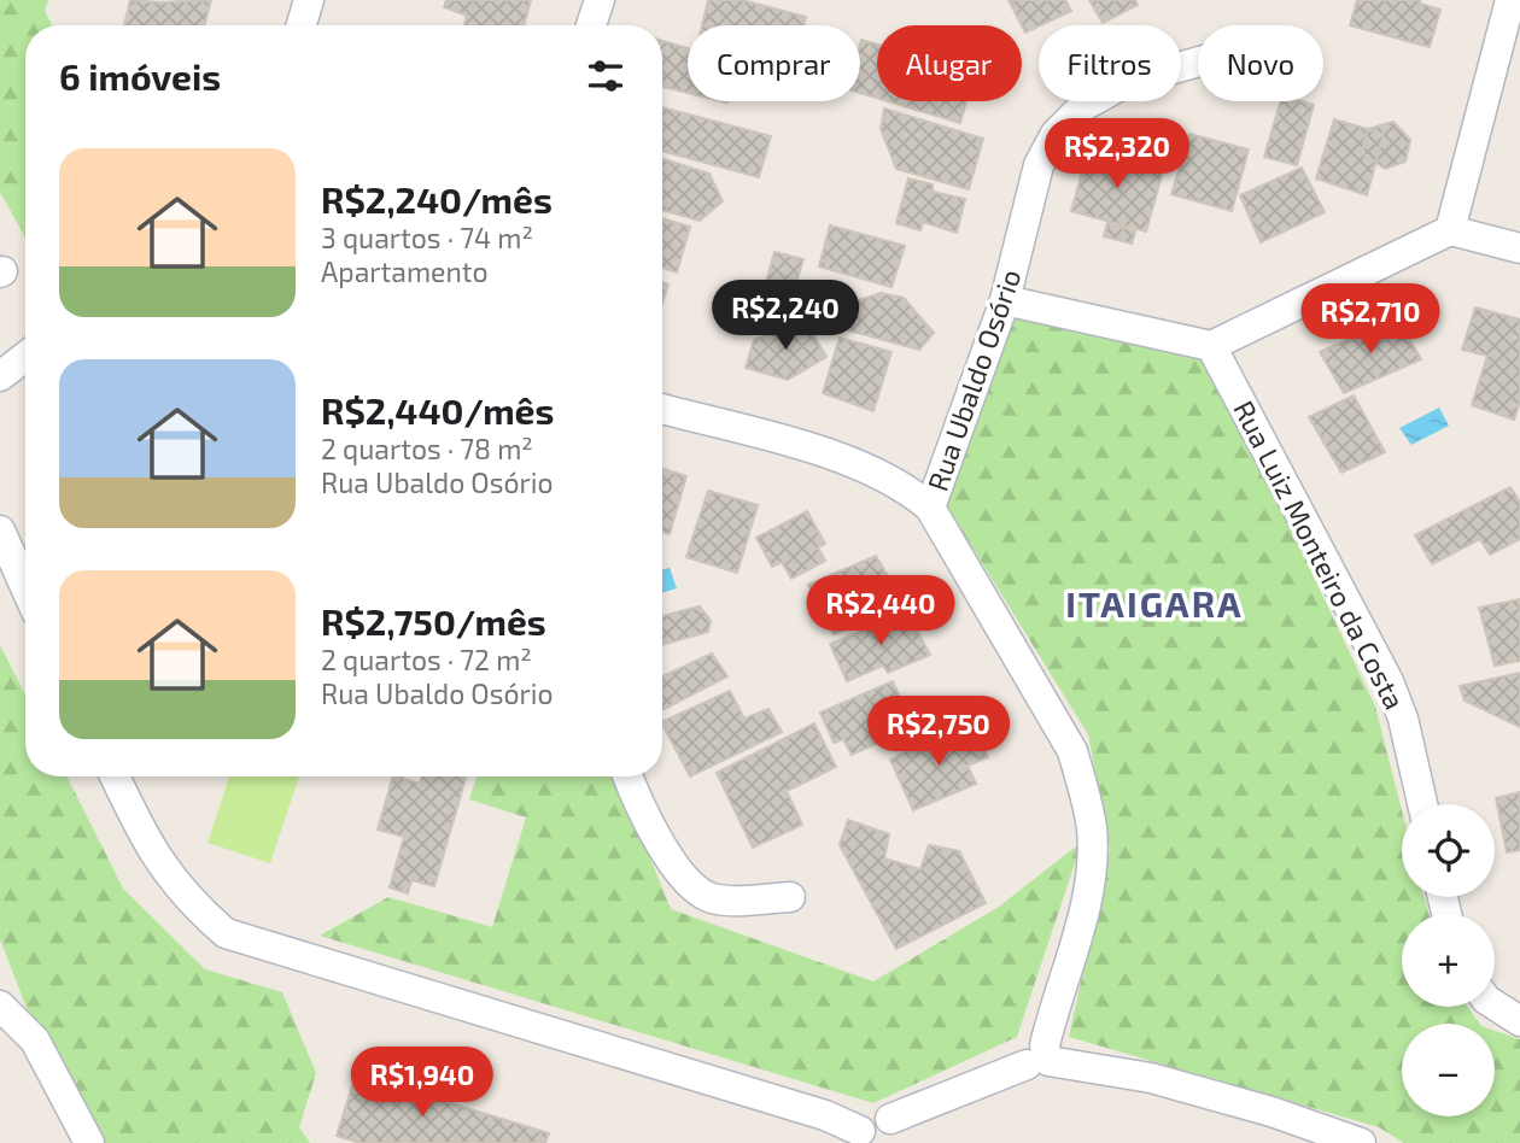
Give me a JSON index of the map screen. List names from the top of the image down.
{
  "streets": {
    "street": ["Rua Ubaldo Osório", "Rua Luiz Monteiro da Costa"]
  },
  "districts": ["ITAIGARA"],
  "page": {
    "chip": [
      "Comprar",
      "Alugar",
      "Filtros",
      "Novo"
    ],
    "heading": "6 imóveis",
    "price": [
      "R$2,320",
      "R$2,240",
      "R$2,710",
      "R$2,440",
      "R$2,750",
      "R$1,940"
    ],
    "list": [
      {
        "name": "R$2,240/mês",
        "note": "3 quartos · 74 m² · Apartamento"
      },
      {
        "name": "R$2,440/mês",
        "note": "2 quartos · 78 m² · Rua Ubaldo Osório"
      },
      {
        "name": "R$2,750/mês",
        "note": "2 quartos · 72 m² · Rua Ubaldo Osório"
      }
    ],
    "map_buttons": ["+", "−"]
  }
}
